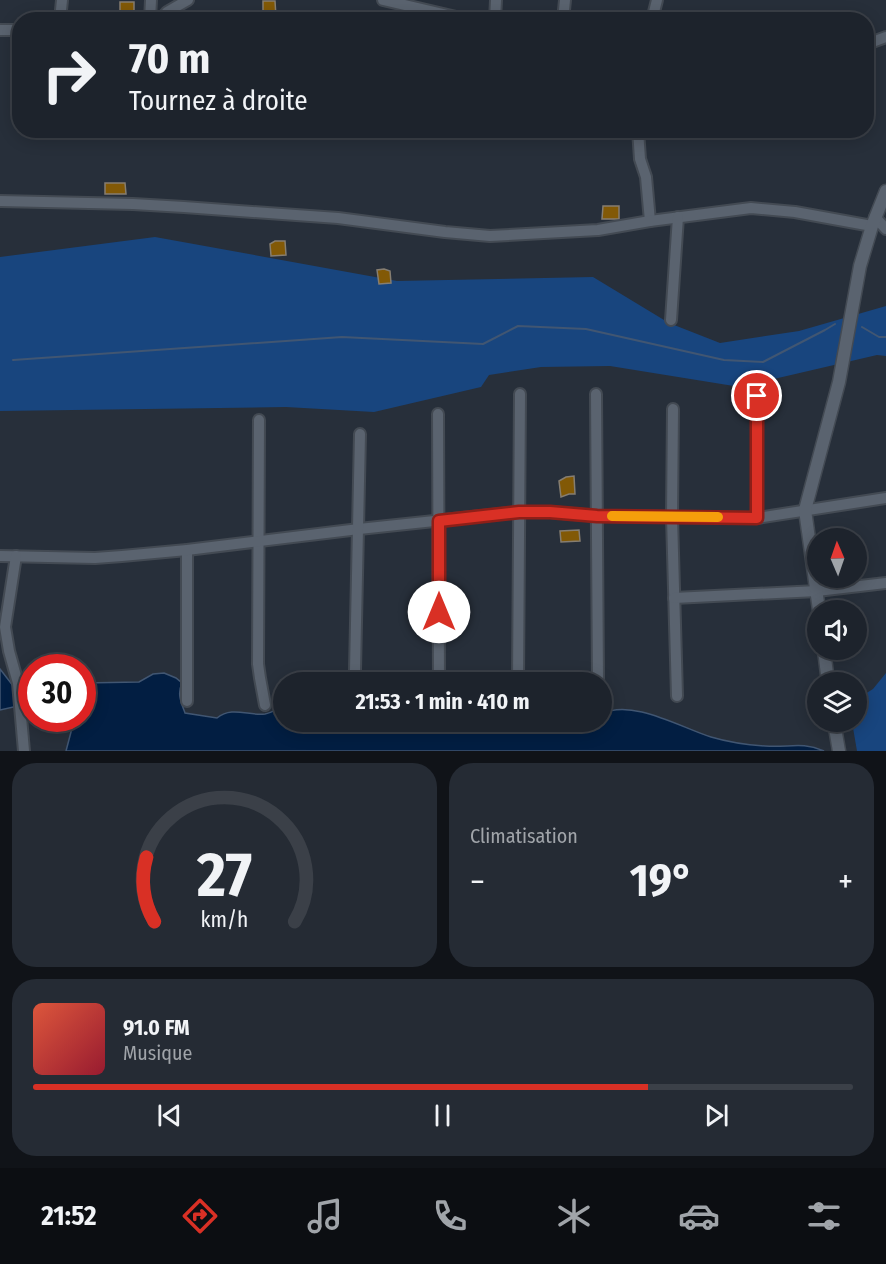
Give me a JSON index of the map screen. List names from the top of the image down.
{
  "north": "top",
  "page": {
    "turn": ["70 m", "Tournez à droite"],
    "limit": "30",
    "trip": "21:53 · 1 min · 410 m",
    "tile": "Climatisation",
    "heat": ["−", "19°", "+"],
    "song": ["91.0 FM", "Musique"],
    "tabs": "21:52",
    "gauge": ["27", "km/h"]
  }
}
